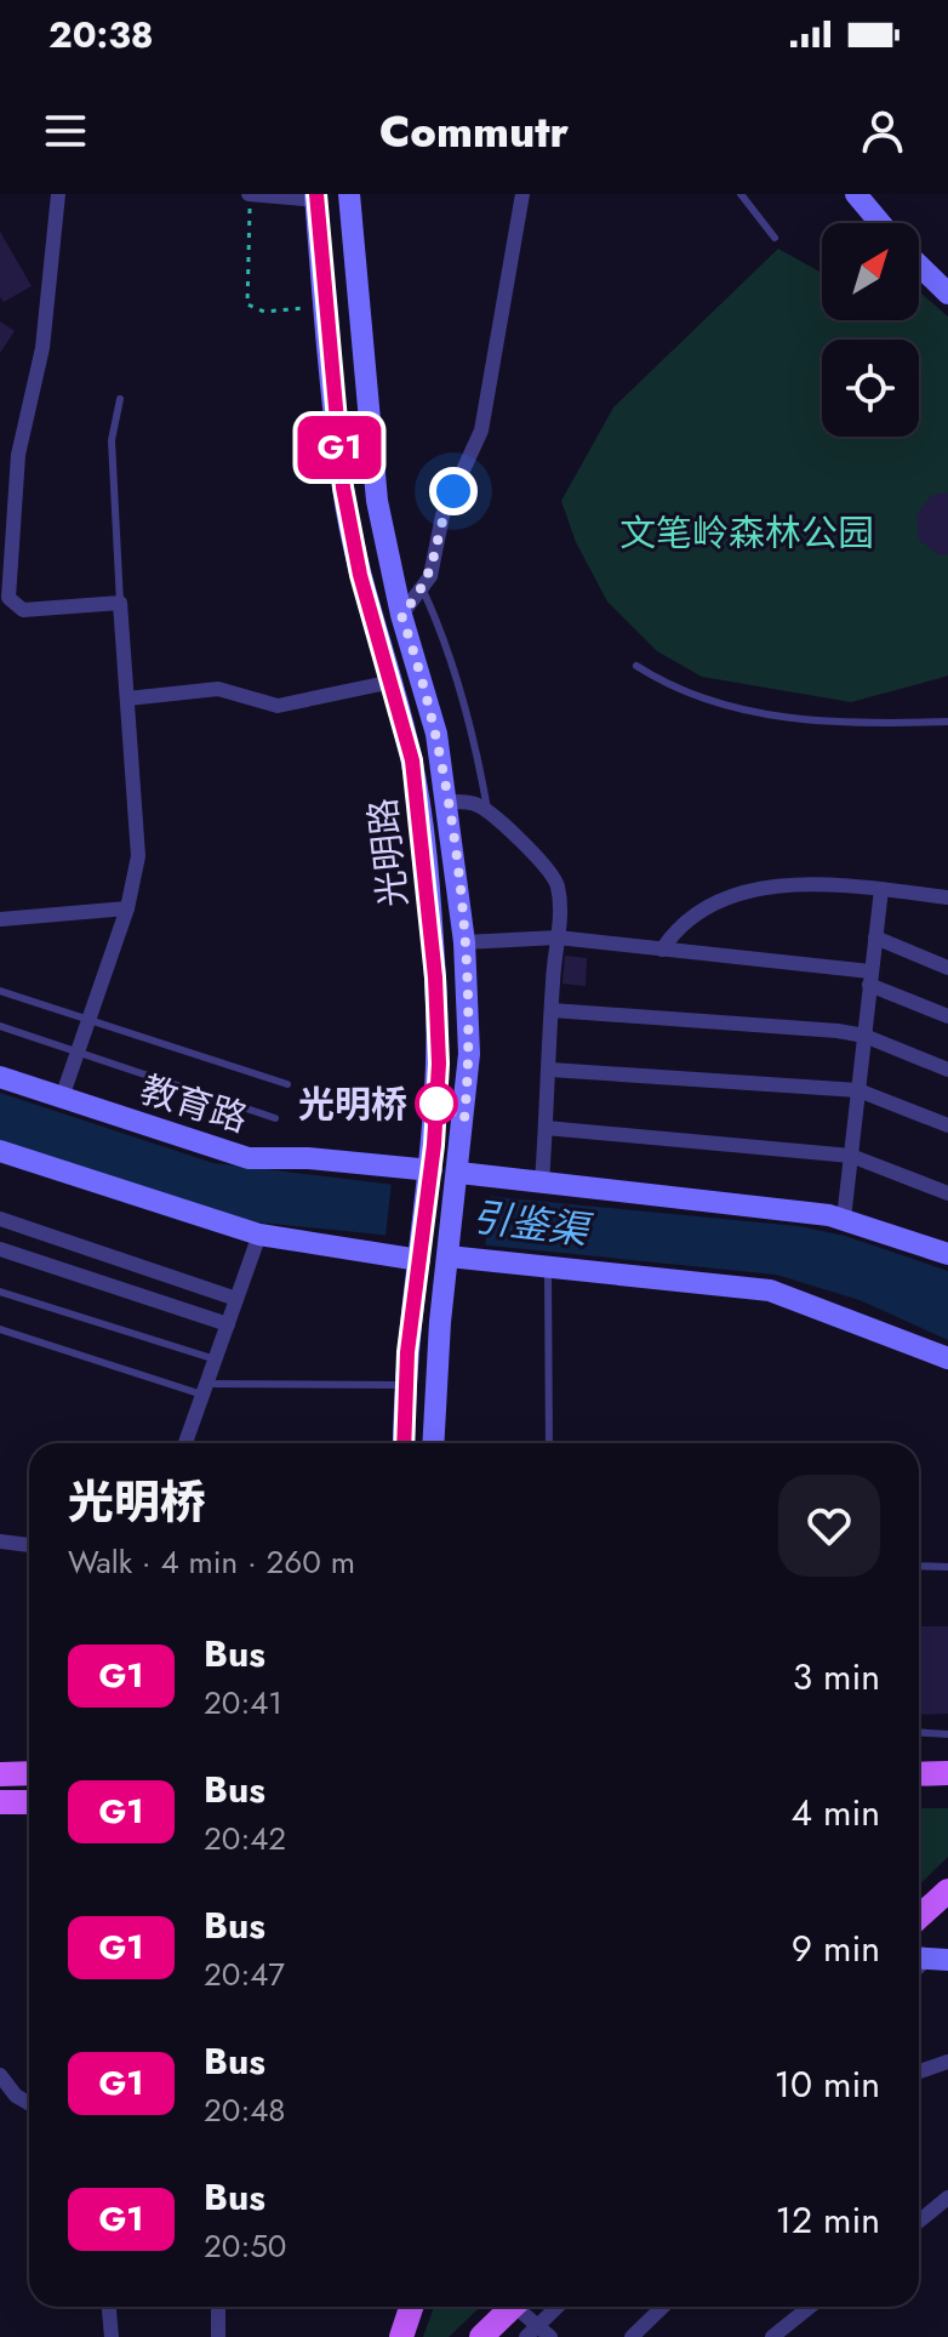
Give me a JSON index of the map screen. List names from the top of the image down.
{
  "streets": {
    "main road": ["光明路", "教育路"]
  },
  "crossings": [
    ["光明路", "教育路"]
  ],
  "water": ["引鉴渠"],
  "parks": ["文笔岭森林公园"],
  "places": ["光明桥"],
  "lines": ["bus line G1"],
  "north": "top right",
  "page": {
    "status": "20:38",
    "header": "Commutr",
    "on_map": "G1",
    "heading": ["光明桥", "Walk · 4 min · 260 m"],
    "list": [
      {
        "mark": "G1",
        "name": "Bus",
        "note": "20:41",
        "value": "3 min"
      },
      {
        "mark": "G1",
        "name": "Bus",
        "note": "20:42",
        "value": "4 min"
      },
      {
        "mark": "G1",
        "name": "Bus",
        "note": "20:47",
        "value": "9 min"
      },
      {
        "mark": "G1",
        "name": "Bus",
        "note": "20:48",
        "value": "10 min"
      },
      {
        "mark": "G1",
        "name": "Bus",
        "note": "20:50",
        "value": "12 min"
      }
    ]
  }
}
